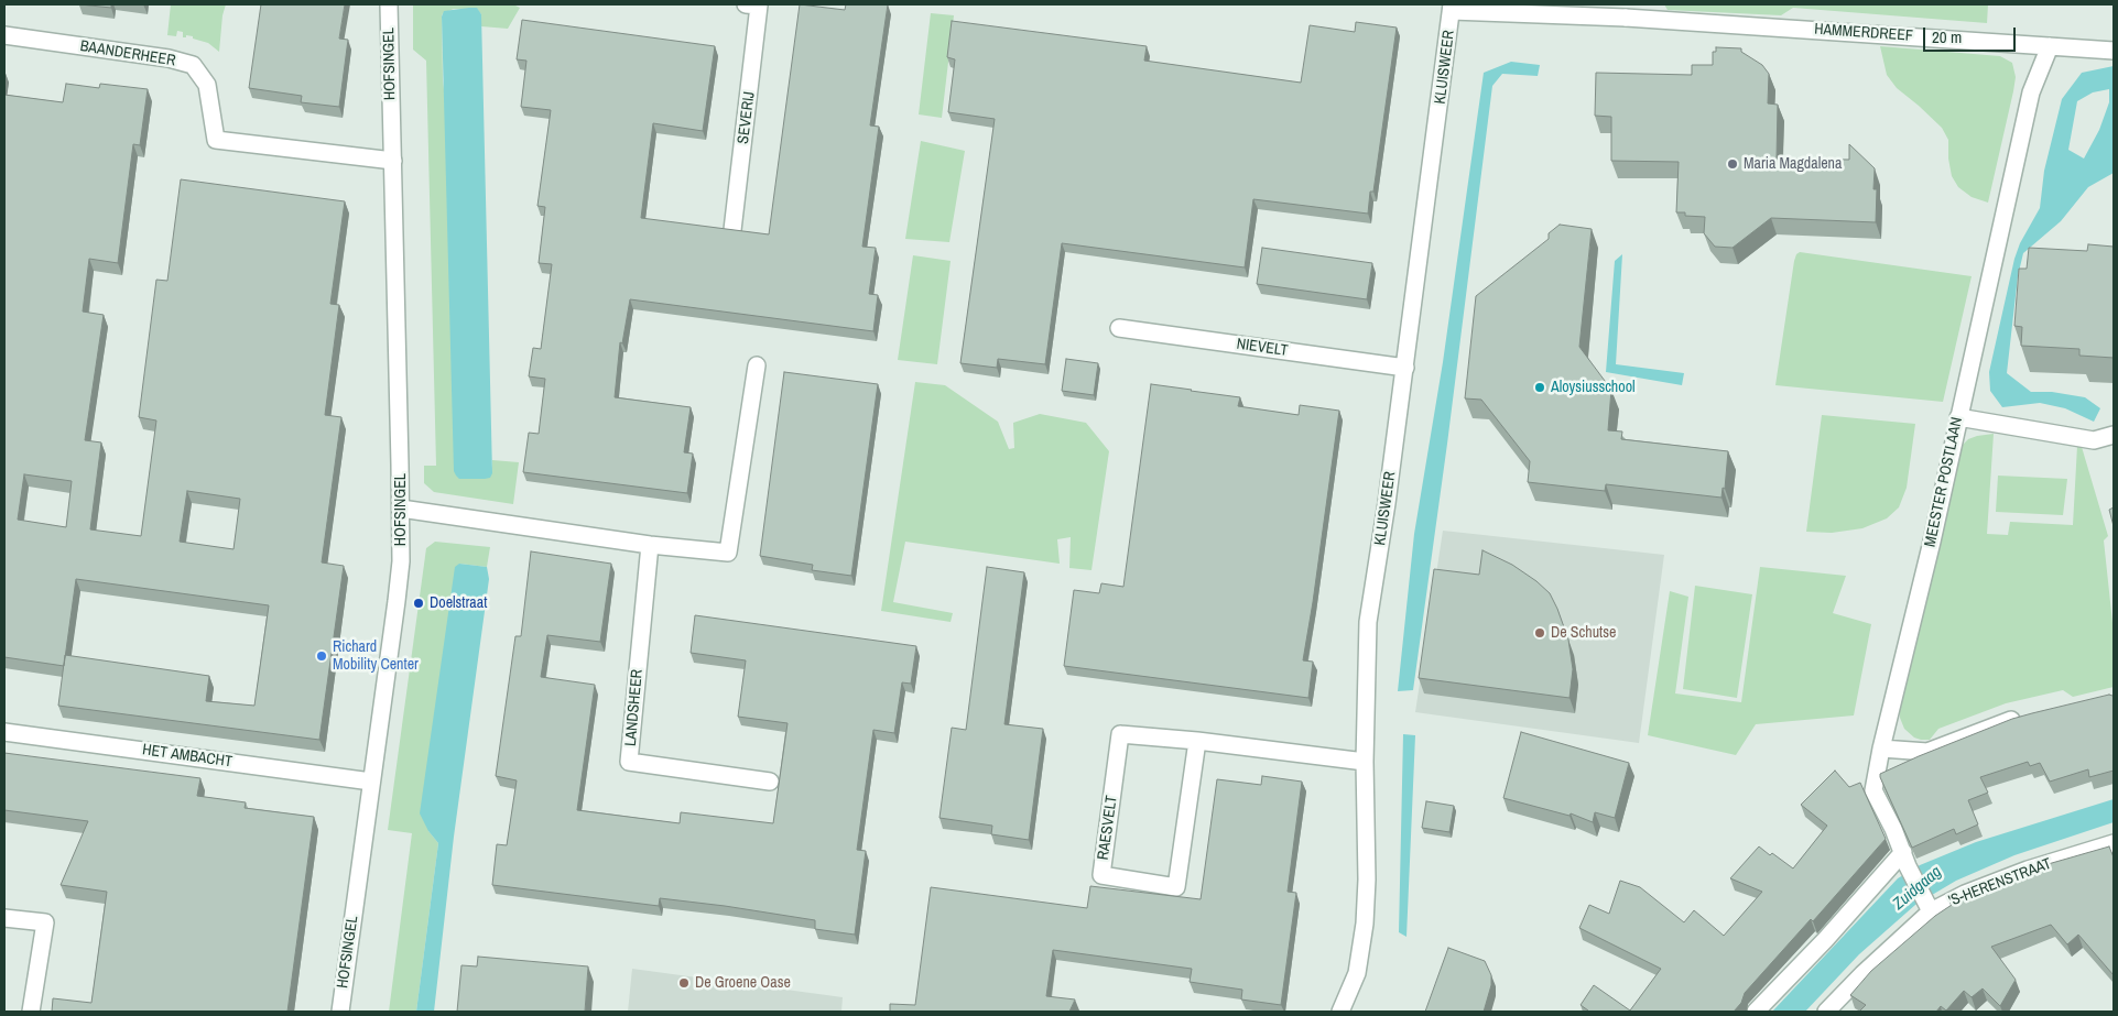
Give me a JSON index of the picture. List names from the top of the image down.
{
  "streets": {
    "street": [
      "HAMMERDREEF",
      "BAANDERHEER",
      "HOFSINGEL",
      "KLUISWEER",
      "SEVERIJ",
      "NIEVELT",
      "MEESTER POSTLAAN",
      "LANDSHEER",
      "HET AMBACHT",
      "RAESVELT",
      "'S-HERENSTRAAT"
    ]
  },
  "crossings": [
    ["HAMMERDREEF", "KLUISWEER"],
    ["HAMMERDREEF", "MEESTER POSTLAAN"],
    ["BAANDERHEER", "HOFSINGEL"],
    ["HOFSINGEL", "HET AMBACHT"],
    ["KLUISWEER", "NIEVELT"],
    ["KLUISWEER", "RAESVELT"],
    ["MEESTER POSTLAAN", "'S-HERENSTRAAT"]
  ],
  "water": ["Zuidgaag"],
  "places": [
    "Maria Magdalena",
    "Aloysiusschool",
    "Doelstraat",
    "De Schutse",
    "Richard Mobility Center",
    "De Groene Oase"
  ],
  "scale_bar": "20 m"
}
